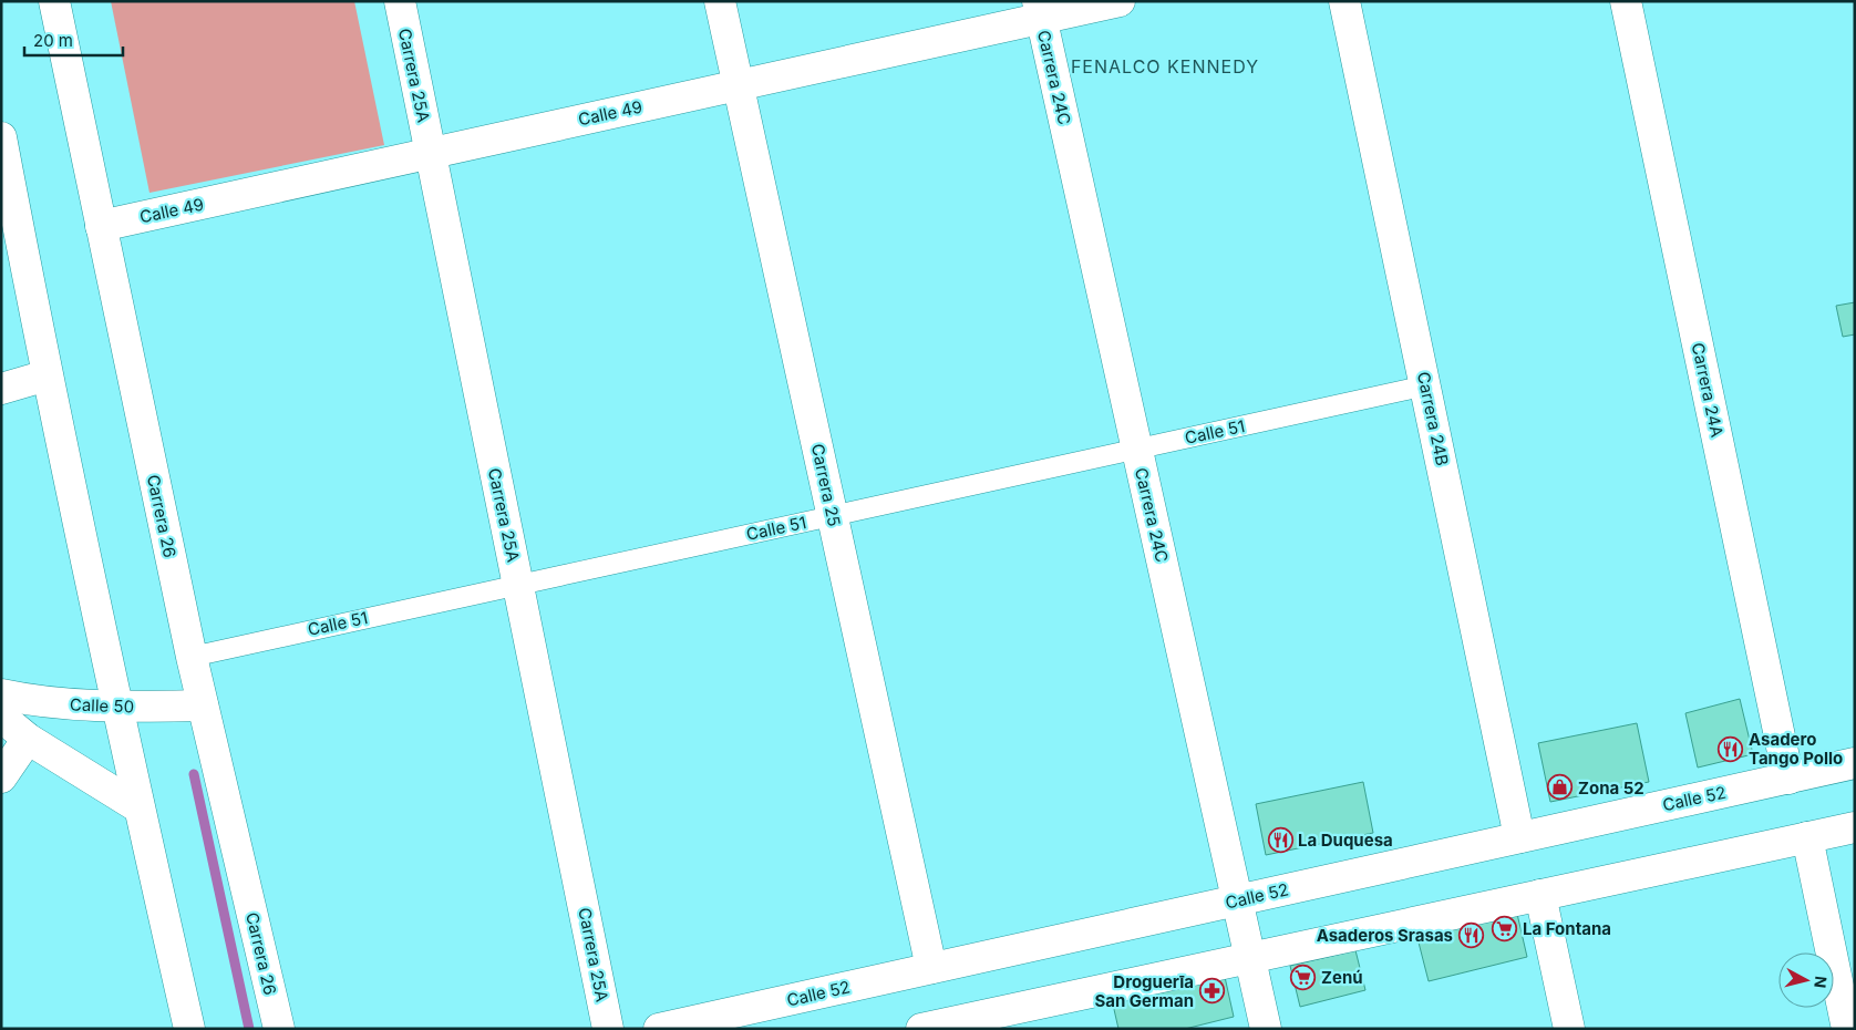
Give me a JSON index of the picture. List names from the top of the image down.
{
  "streets": {
    "street": [
      "Carrera 25A",
      "Carrera 24C",
      "Calle 49",
      "Carrera 24A",
      "Carrera 24B",
      "Carrera 25",
      "Carrera 26",
      "Calle 50",
      "Calle 52"
    ],
    "lane": ["Calle 51"]
  },
  "crossings": [
    ["Carrera 25A", "Calle 49"],
    ["Carrera 25A", "Calle 51"],
    ["Carrera 24C", "Calle 49"],
    ["Carrera 24C", "Calle 51"],
    ["Carrera 24C", "Calle 52"],
    ["Calle 49", "Carrera 25"],
    ["Calle 49", "Carrera 26"],
    ["Carrera 24A", "Calle 52"],
    ["Carrera 24B", "Calle 51"],
    ["Carrera 24B", "Calle 52"],
    ["Calle 51", "Carrera 25"],
    ["Calle 51", "Carrera 26"],
    ["Carrera 25", "Calle 52"],
    ["Carrera 26", "Calle 50"]
  ],
  "districts": ["FENALCO KENNEDY"],
  "places": {
    "restaurant": ["Asadero Tango Pollo", "La Duquesa", "Asaderos Srasas"],
    "shop": ["Zona 52"],
    "supermarket": ["La Fontana", "Zenú"],
    "pharmacy": ["Droguerīa San German"]
  },
  "scale_bar": "20 m",
  "north": "right"
}
